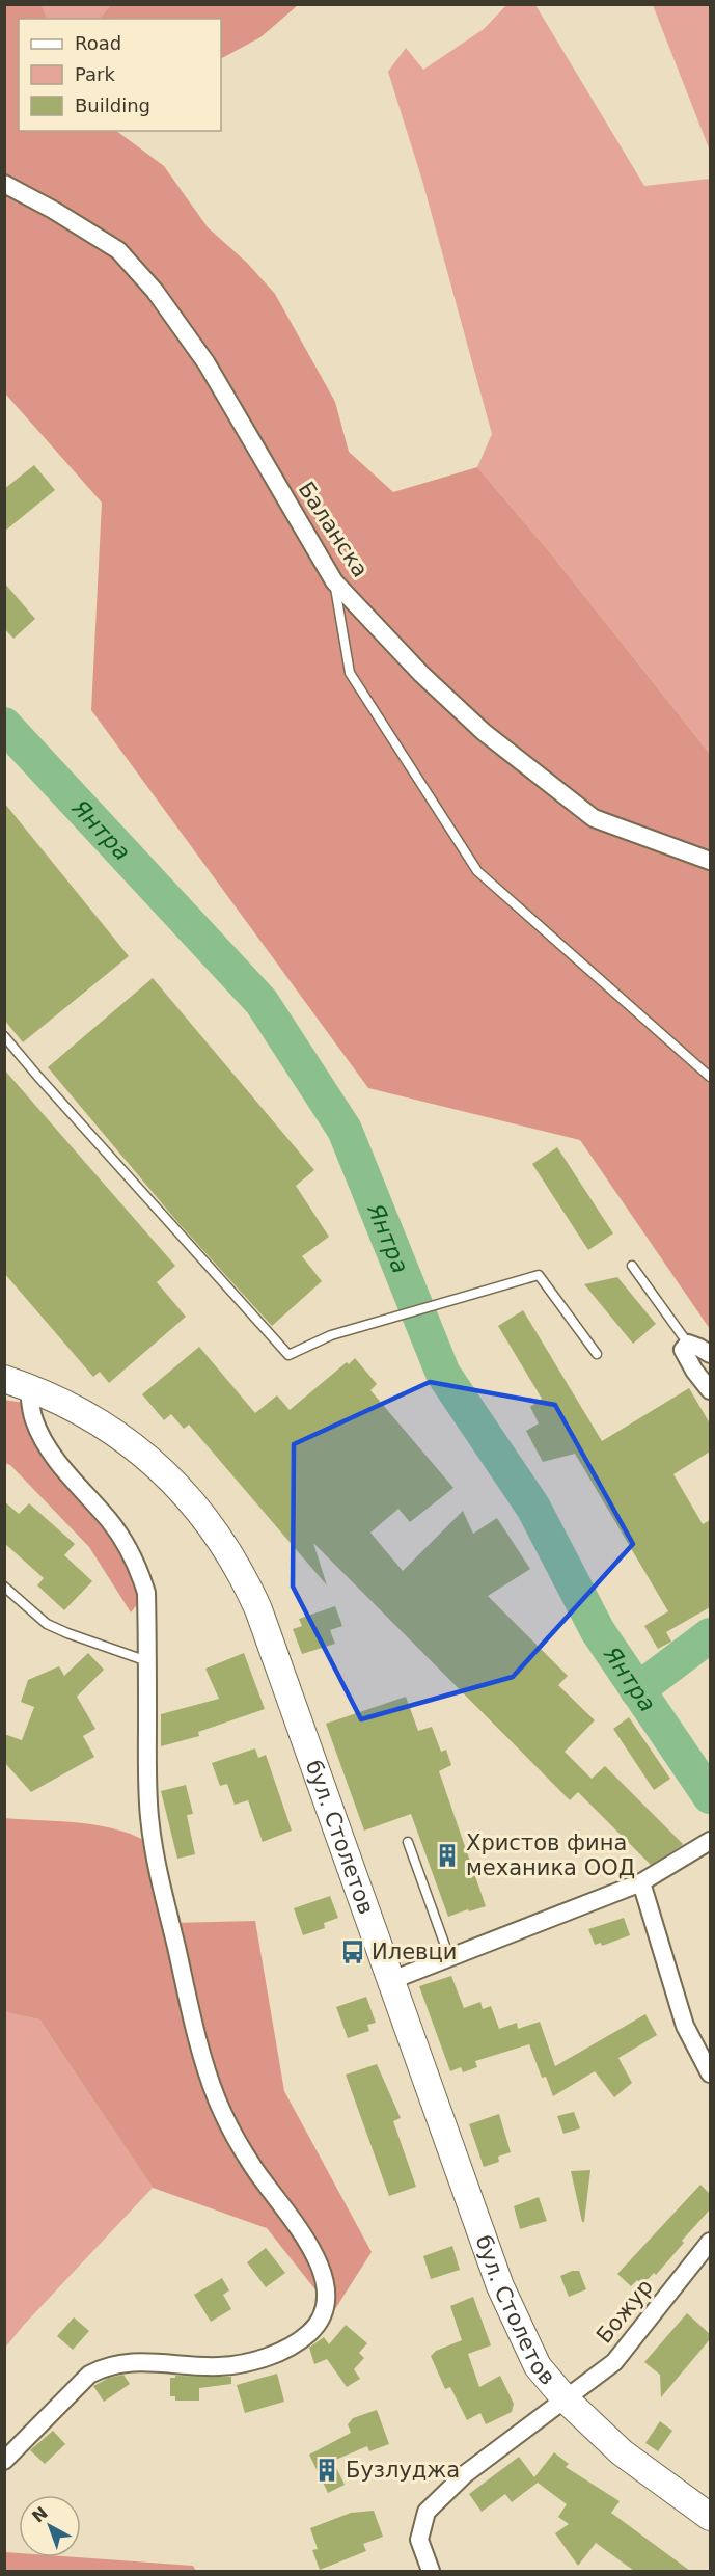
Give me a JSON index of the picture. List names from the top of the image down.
{
  "streets": {
    "main road": ["бул. Столетов"],
    "street": ["Баланска", "Божур"]
  },
  "crossings": [
    ["бул. Столетов", "Божур"]
  ],
  "water": ["Янтра"],
  "places": {
    "building": ["Христов фина механика ООД", "Бузлуджа"],
    "bus stop": ["Илевци"]
  },
  "legend": ["Road", "Park", "Building"],
  "north": "top left"
}
